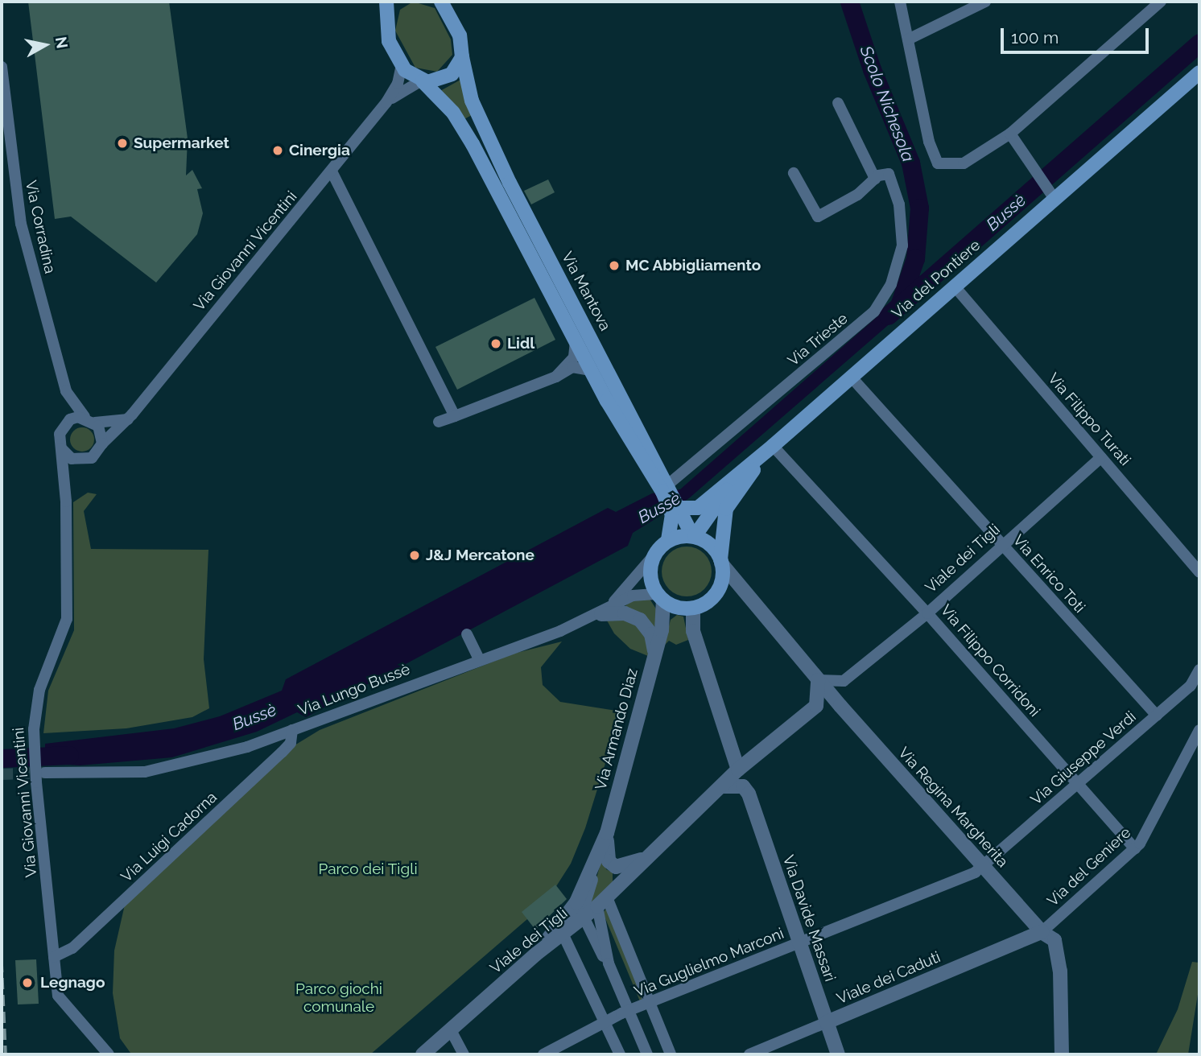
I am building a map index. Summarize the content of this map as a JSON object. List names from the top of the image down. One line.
{"streets":{"main road":["Via del Pontiere","Via Mantova"],"street":["Via Corradina","Via Giovanni Vicentini","Via Trieste","Via Filippo Turati","Viale dei Tigli","Via Enrico Toti","Via Filippo Corridoni","Via Lungo Bussè","Via Armando Diaz","Via Giuseppe Verdi","Via Regina Margherita","Via Luigi Cadorna","Via del Geniere","Via Davide Massari","Via Guglielmo Marconi","Viale dei Caduti"]},"crossings":[["Via Corradina","Via Giovanni Vicentini"],["Via Giovanni Vicentini","Via Mantova"],["Via Giovanni Vicentini","Via Luigi Cadorna"],["Via del Pontiere","Via Mantova"],["Via del Pontiere","Via Filippo Turati"],["Via del Pontiere","Via Enrico Toti"],["Via del Pontiere","Via Filippo Corridoni"],["Via del Pontiere","Via Lungo Bussè"],["Via del Pontiere","Via Armando Diaz"],["Via del Pontiere","Via Regina Margherita"],["Via Mantova","Via Trieste"],["Via Mantova","Via Lungo Bussè"],["Via Mantova","Via Armando Diaz"],["Via Mantova","Via Regina Margherita"],["Via Filippo Turati","Viale dei Tigli"],["Viale dei Tigli","Via Enrico Toti"],["Viale dei Tigli","Via Filippo Corridoni"],["Viale dei Tigli","Via Armando Diaz"],["Via Enrico Toti","Via Giuseppe Verdi"],["Via Filippo Corridoni","Via Giuseppe Verdi"],["Via Filippo Corridoni","Via del Geniere"],["Via Lungo Bussè","Via Armando Diaz"],["Via Lungo Bussè","Via Regina Margherita"],["Via Lungo Bussè","Via Luigi Cadorna"],["Via Armando Diaz","Via Regina Margherita"],["Via Giuseppe Verdi","Via Regina Margherita"],["Via Giuseppe Verdi","Via Guglielmo Marconi"],["Via Regina Margherita","Via del Geniere"],["Via Regina Margherita","Via Guglielmo Marconi"],["Via Regina Margherita","Viale dei Caduti"],["Via del Geniere","Viale dei Caduti"],["Via Davide Massari","Via Guglielmo Marconi"],["Via Davide Massari","Viale dei Caduti"]],"water":["Scolo Nichesola","Bussè"],"parks":["Parco dei Tigli","Parco giochi comunale"],"places":["Supermarket","Cinergia","MC Abbigliamento","Lidl","J&J Mercatone","Legnago"],"scale_bar":"100 m","north":"right"}
